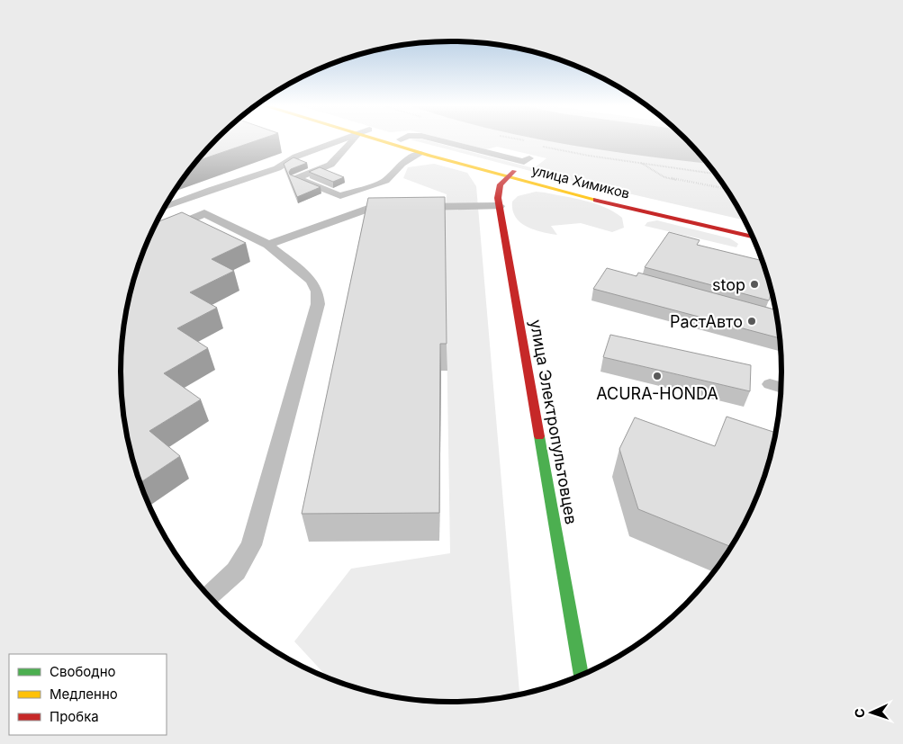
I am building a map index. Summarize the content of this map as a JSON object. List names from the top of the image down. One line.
{"streets":{"street":["улица Химиков","улица Электропультовцев"]},"crossings":[["улица Химиков","улица Электропультовцев"]],"places":["stop","РастАвто","ACURA-HONDA"],"legend":["Свободно","Медленно","Пробка"],"north":"left"}
